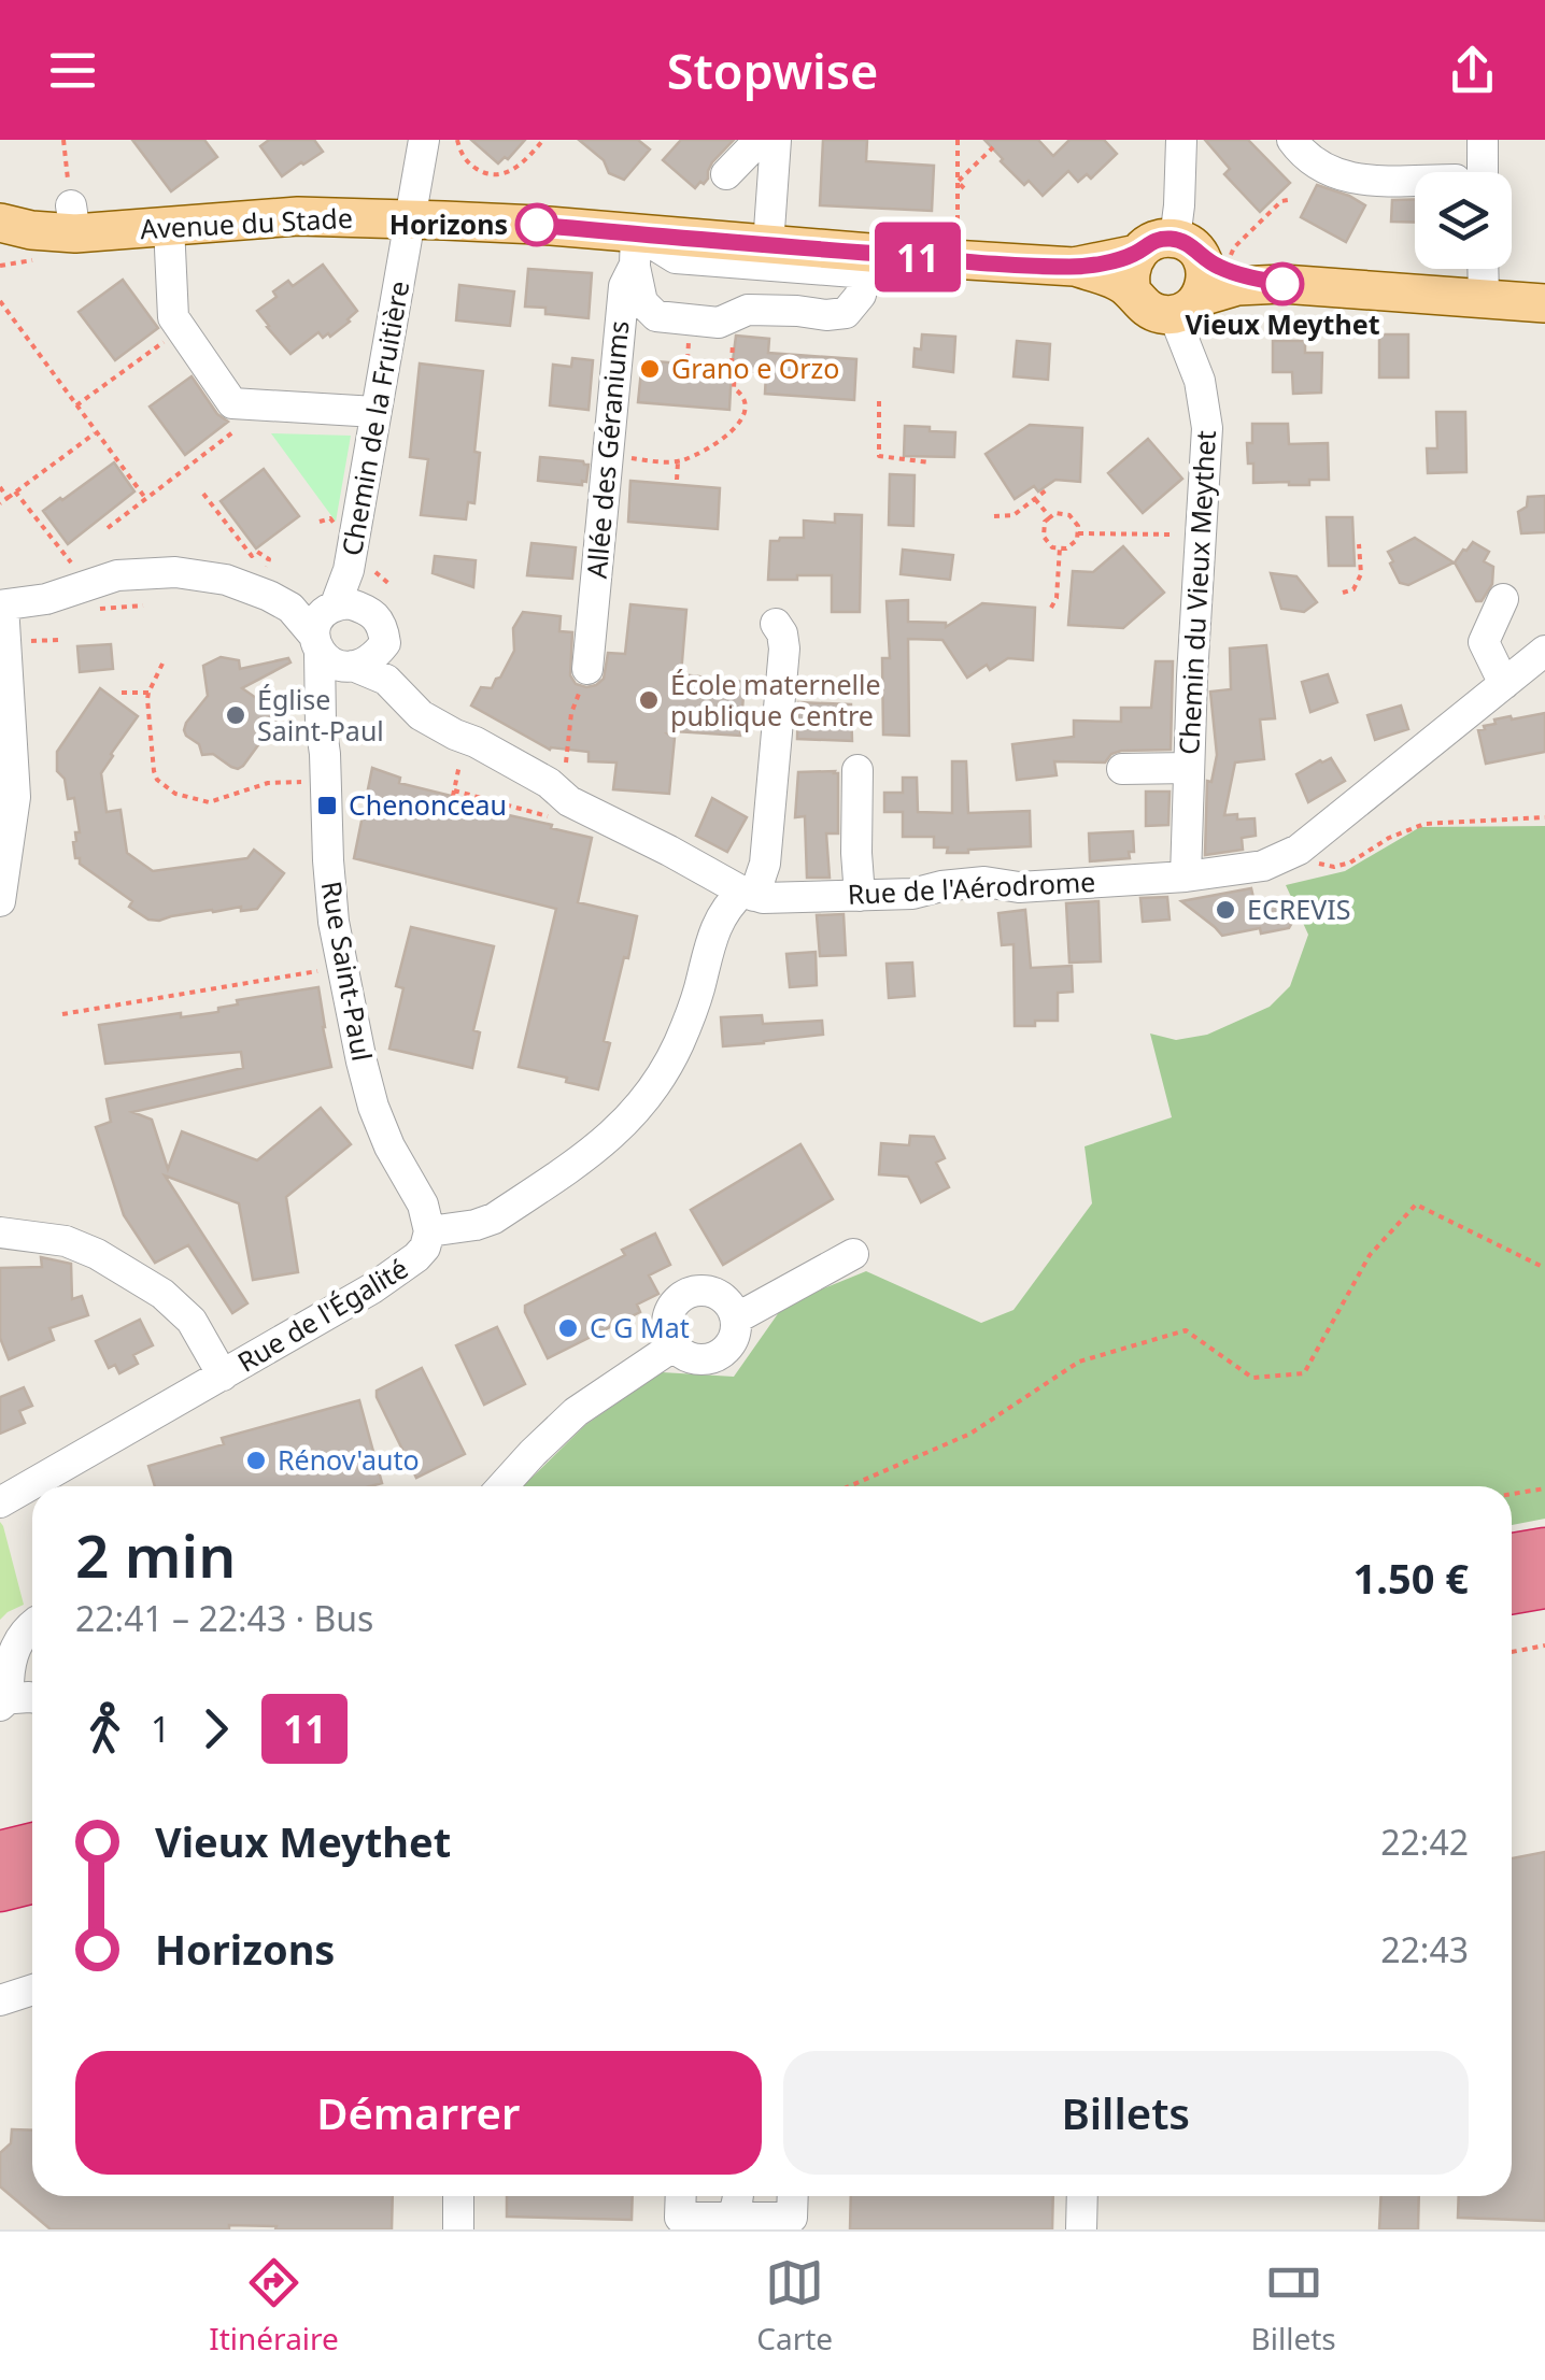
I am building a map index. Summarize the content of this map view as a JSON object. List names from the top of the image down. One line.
{"streets":{"main road":["Avenue du Stade"],"street":["Chemin de la Fruitière","Allée des Géraniums","Chemin du Vieux Meythet","Rue de l'Aérodrome","Rue Saint-Paul","Rue de l'Égalité"]},"crossings":[["Avenue du Stade","Chemin de la Fruitière"],["Avenue du Stade","Allée des Géraniums"],["Avenue du Stade","Chemin du Vieux Meythet"],["Chemin de la Fruitière","Rue de l'Aérodrome"],["Chemin de la Fruitière","Rue Saint-Paul"],["Chemin du Vieux Meythet","Rue de l'Aérodrome"],["Rue de l'Aérodrome","Rue Saint-Paul"],["Rue de l'Aérodrome","Rue de l'Égalité"],["Rue Saint-Paul","Rue de l'Égalité"]],"places":{"other":["Horizons","Vieux Meythet","Grano e Orzo","École maternelle publique Centre","Église Saint-Paul","ECREVIS","C G Mat","Rénov'auto"],"transit":["Chenonceau"]},"lines":["bus line 11"],"page":{"header":"Stopwise","on_map":"11","heading":["2 min","22:41 – 22:43 · Bus","1.50 €"],"legs":["1","11"],"list":[{"name":"Vieux Meythet","value":"22:42"},{"name":"Horizons","value":"22:43"}],"buttons":["Démarrer","Billets"],"tabs":["Itinéraire","Carte","Billets"]}}
